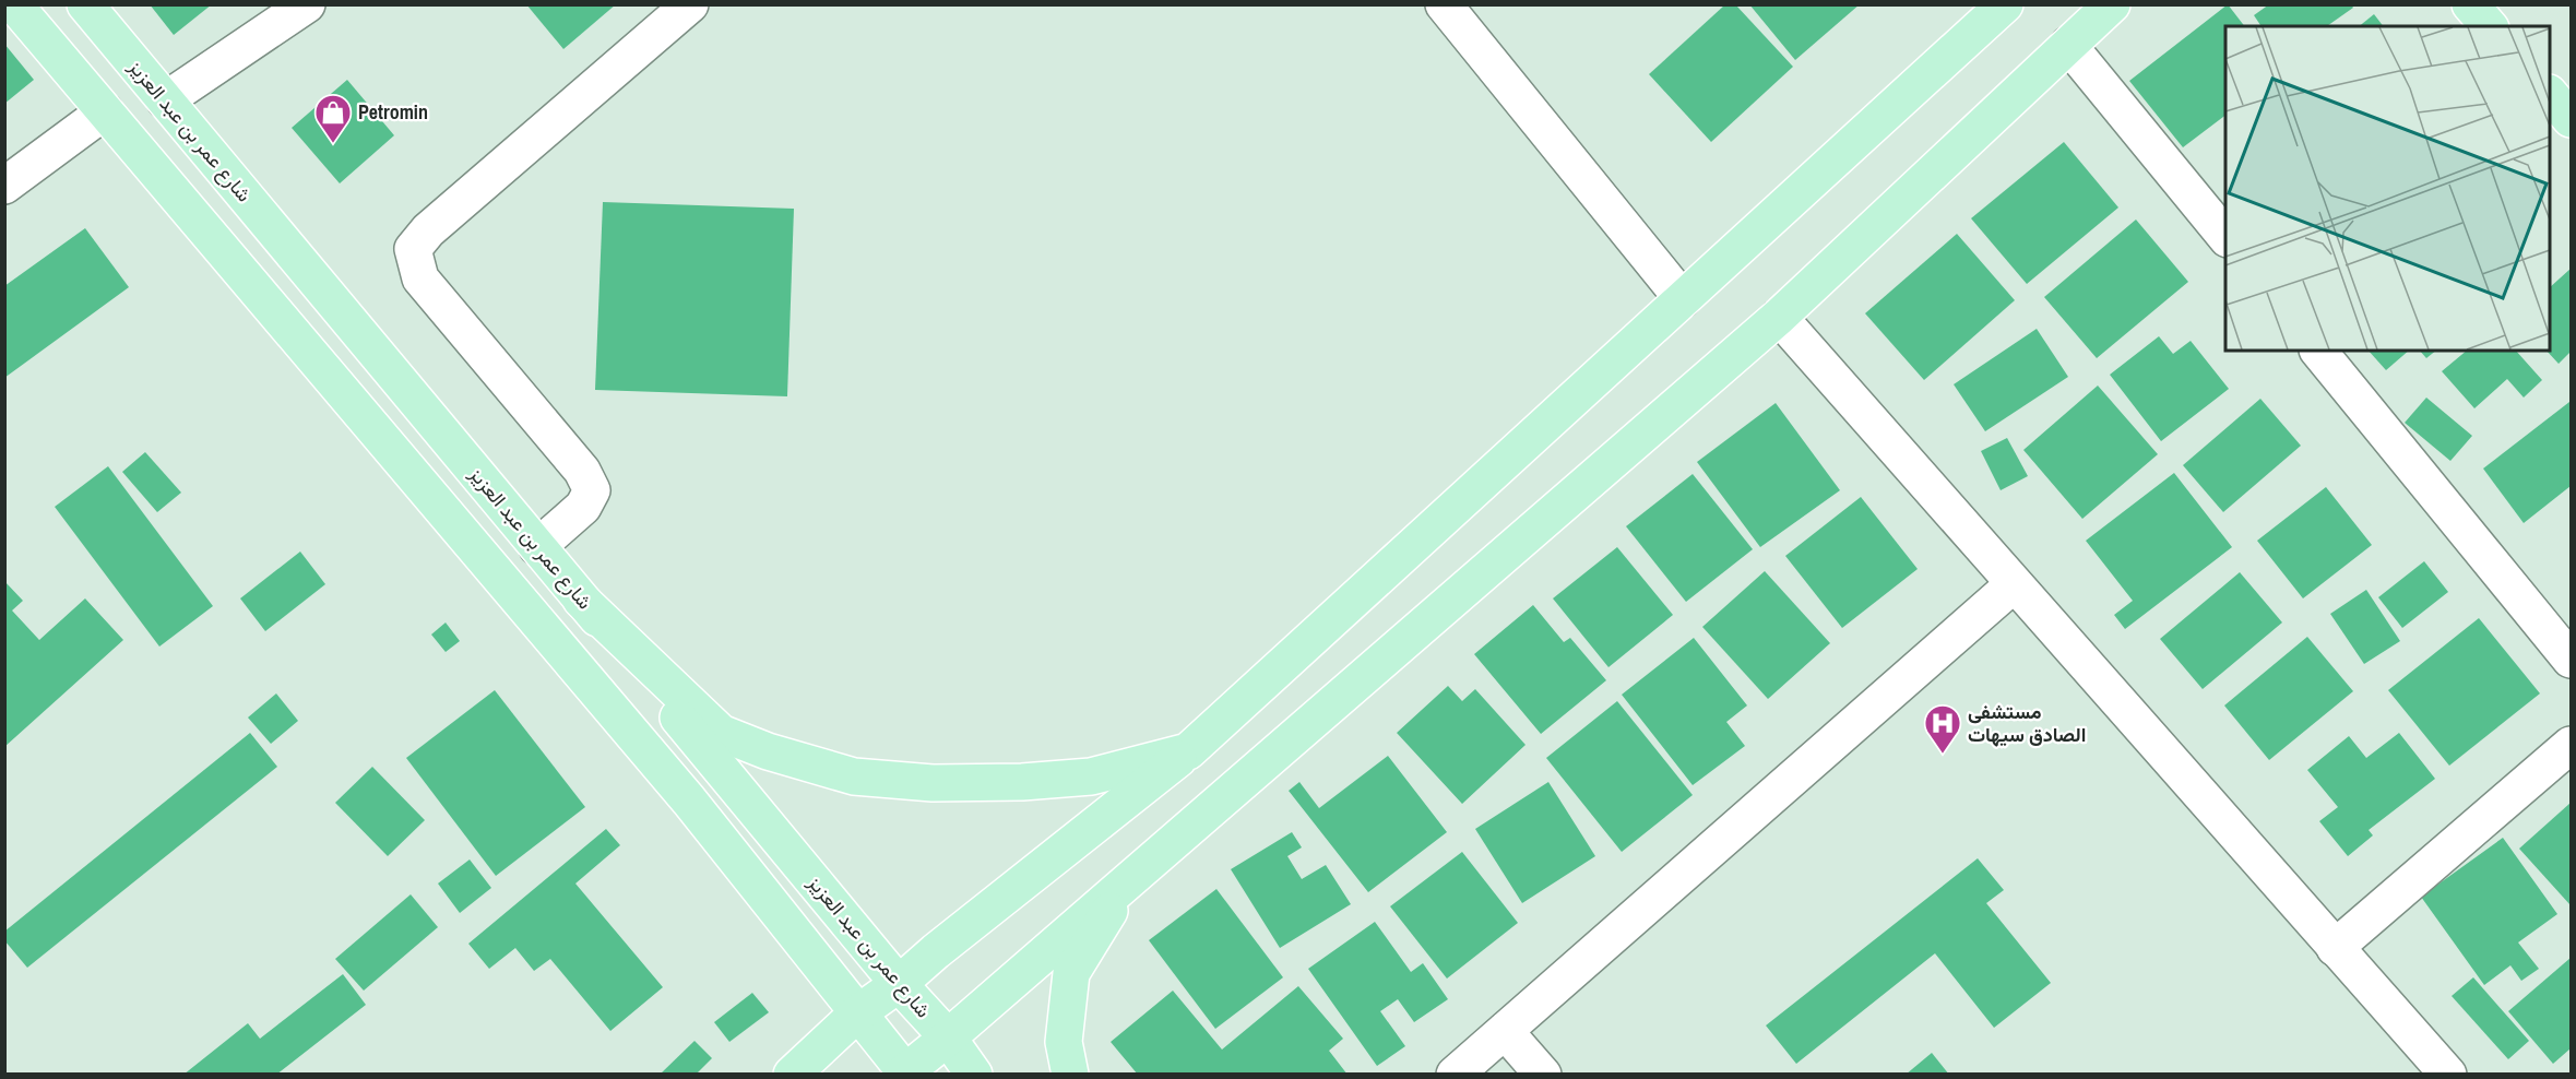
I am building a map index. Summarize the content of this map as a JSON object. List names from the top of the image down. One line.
{"streets":{"main road":["شارع عمر بن عبد العزيز"]},"places":{"shop":["Petromin"],"hospital":["مستشفى الصادق سيهات"]}}
